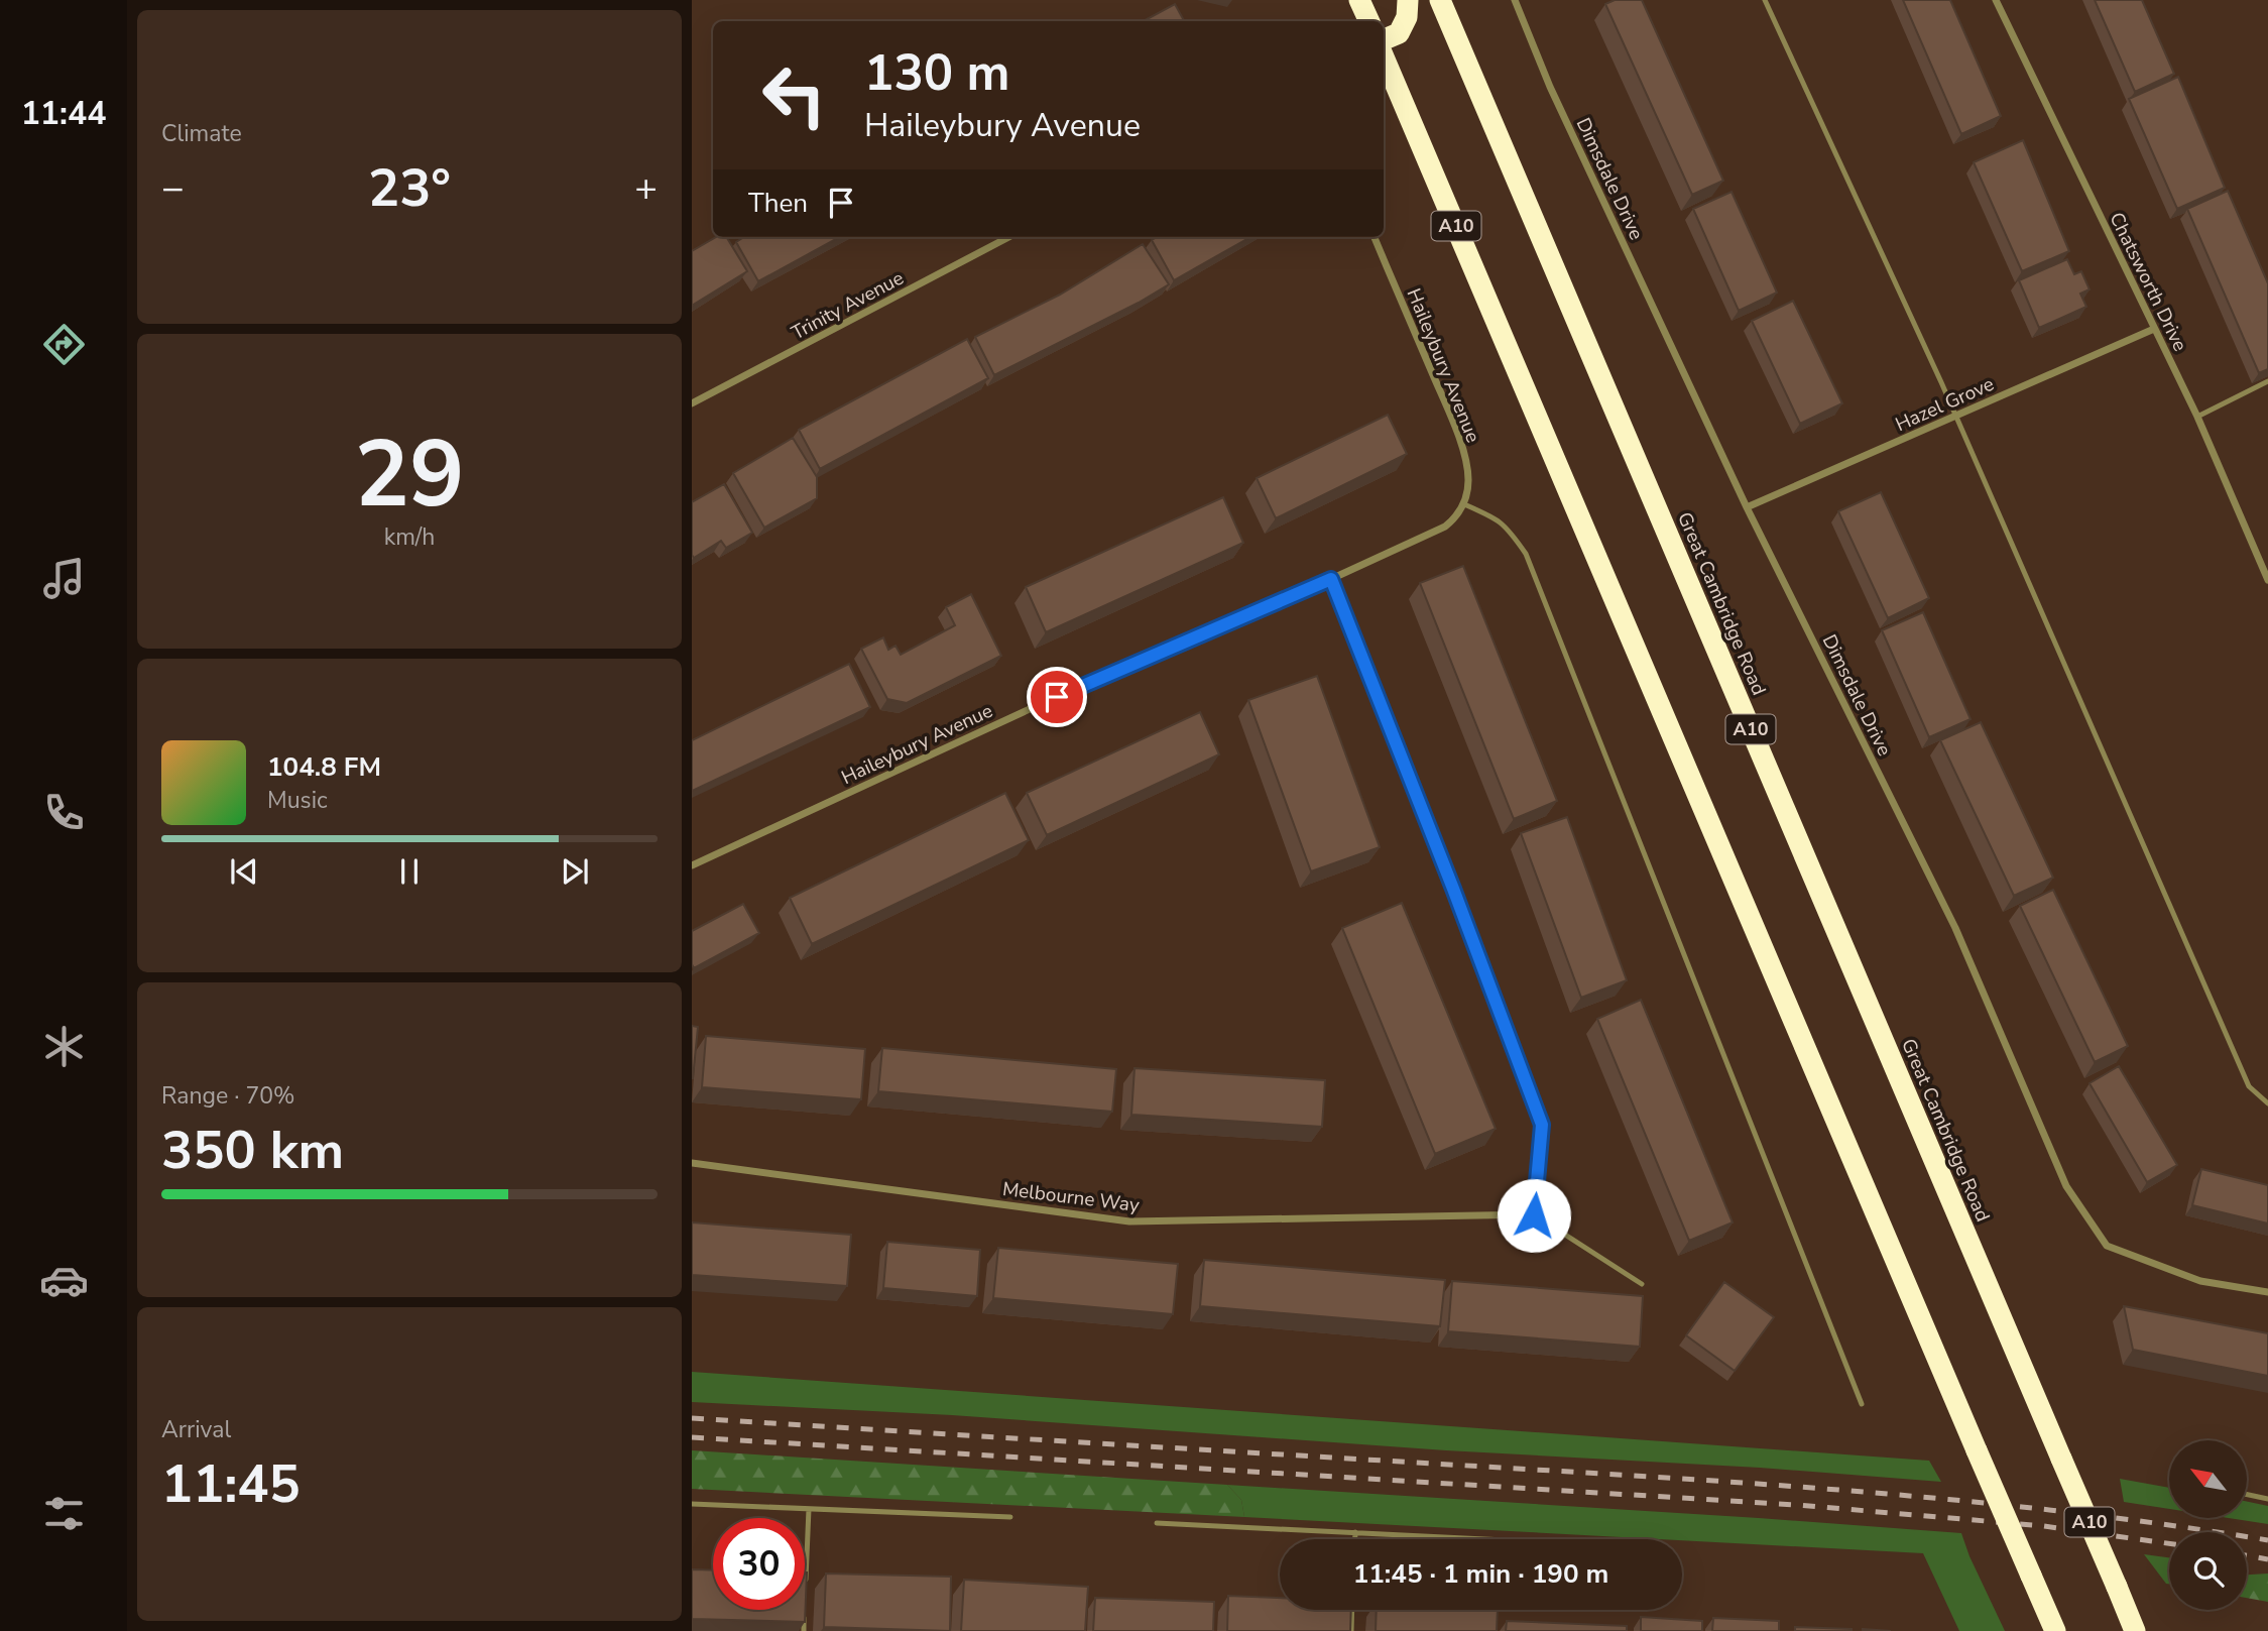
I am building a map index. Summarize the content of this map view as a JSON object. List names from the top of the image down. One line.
{"streets":{"highway":["A10","Great Cambridge Road"],"street":["Dimsdale Drive","Chatsworth Drive","Trinity Avenue","Haileybury Avenue","Hazel Grove","Melbourne Way"]},"crossings":[["Dimsdale Drive","Hazel Grove"],["Chatsworth Drive","Hazel Grove"]],"north":"top left","page":{"tabs":"11:44","tile":["Climate",["29","km/h"],["Range · 70%","350 km"],["Arrival","11:45"]],"turn":["130 m","Haileybury Avenue"],"heat":["−","23°","+"],"then":"Then","song":["104.8 FM","Music"],"limit":"30","trip":"11:45 · 1 min · 190 m"}}
